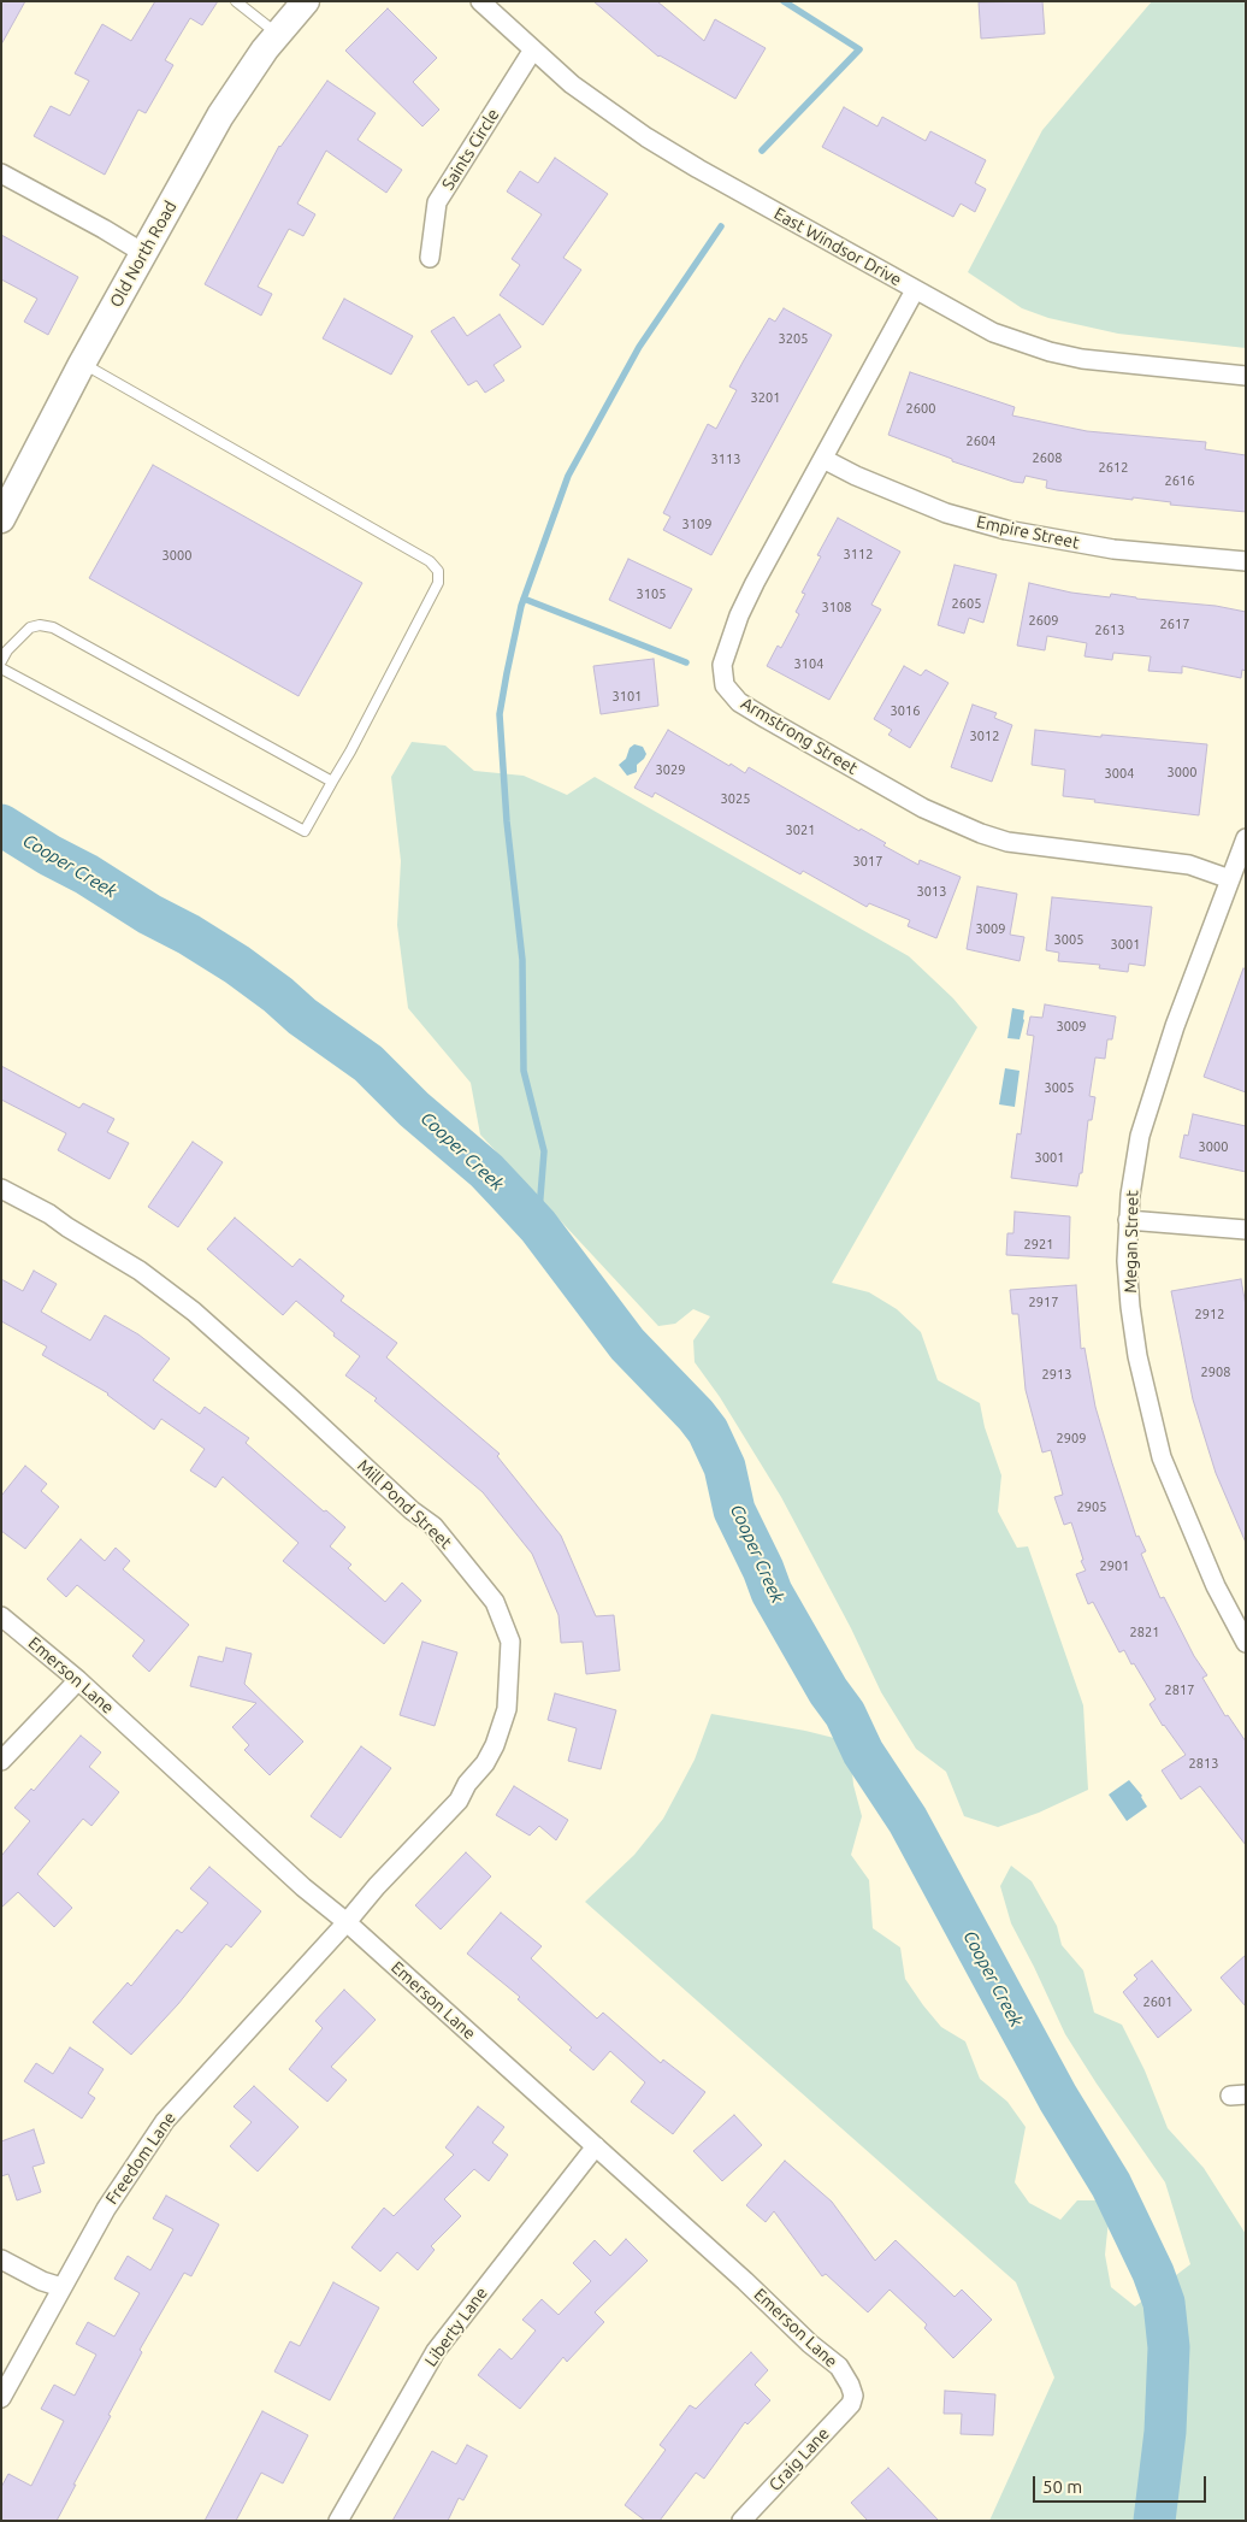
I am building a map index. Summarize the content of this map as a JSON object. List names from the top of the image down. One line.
{"streets":{"street":["Saints Circle","East Windsor Drive","Old North Road","Empire Street","Armstrong Street","Megan Street","Mill Pond Street","Emerson Lane","Freedom Lane","Liberty Lane","Craig Lane"]},"crossings":[["Saints Circle","East Windsor Drive"],["East Windsor Drive","Armstrong Street"],["Empire Street","Armstrong Street"],["Armstrong Street","Megan Street"],["Mill Pond Street","Emerson Lane"],["Mill Pond Street","Freedom Lane"],["Emerson Lane","Freedom Lane"],["Emerson Lane","Liberty Lane"],["Emerson Lane","Craig Lane"]],"water":["Cooper Creek"],"house_numbers":["3205","3201","2600","2604","2608","3113","2612","2616","3109","3112","3000","3105","2605","3108","2609","2617","2613","3104","3101","3016","3012","3029","3000","3004","3025","3021","3017","3013","3009","3005","3001","3009","3005","3000","3001","2921","2917","2912","2908","2913","2909","2905","2901","2821","2817","2813","2601"],"scale_bar":"50 m"}
